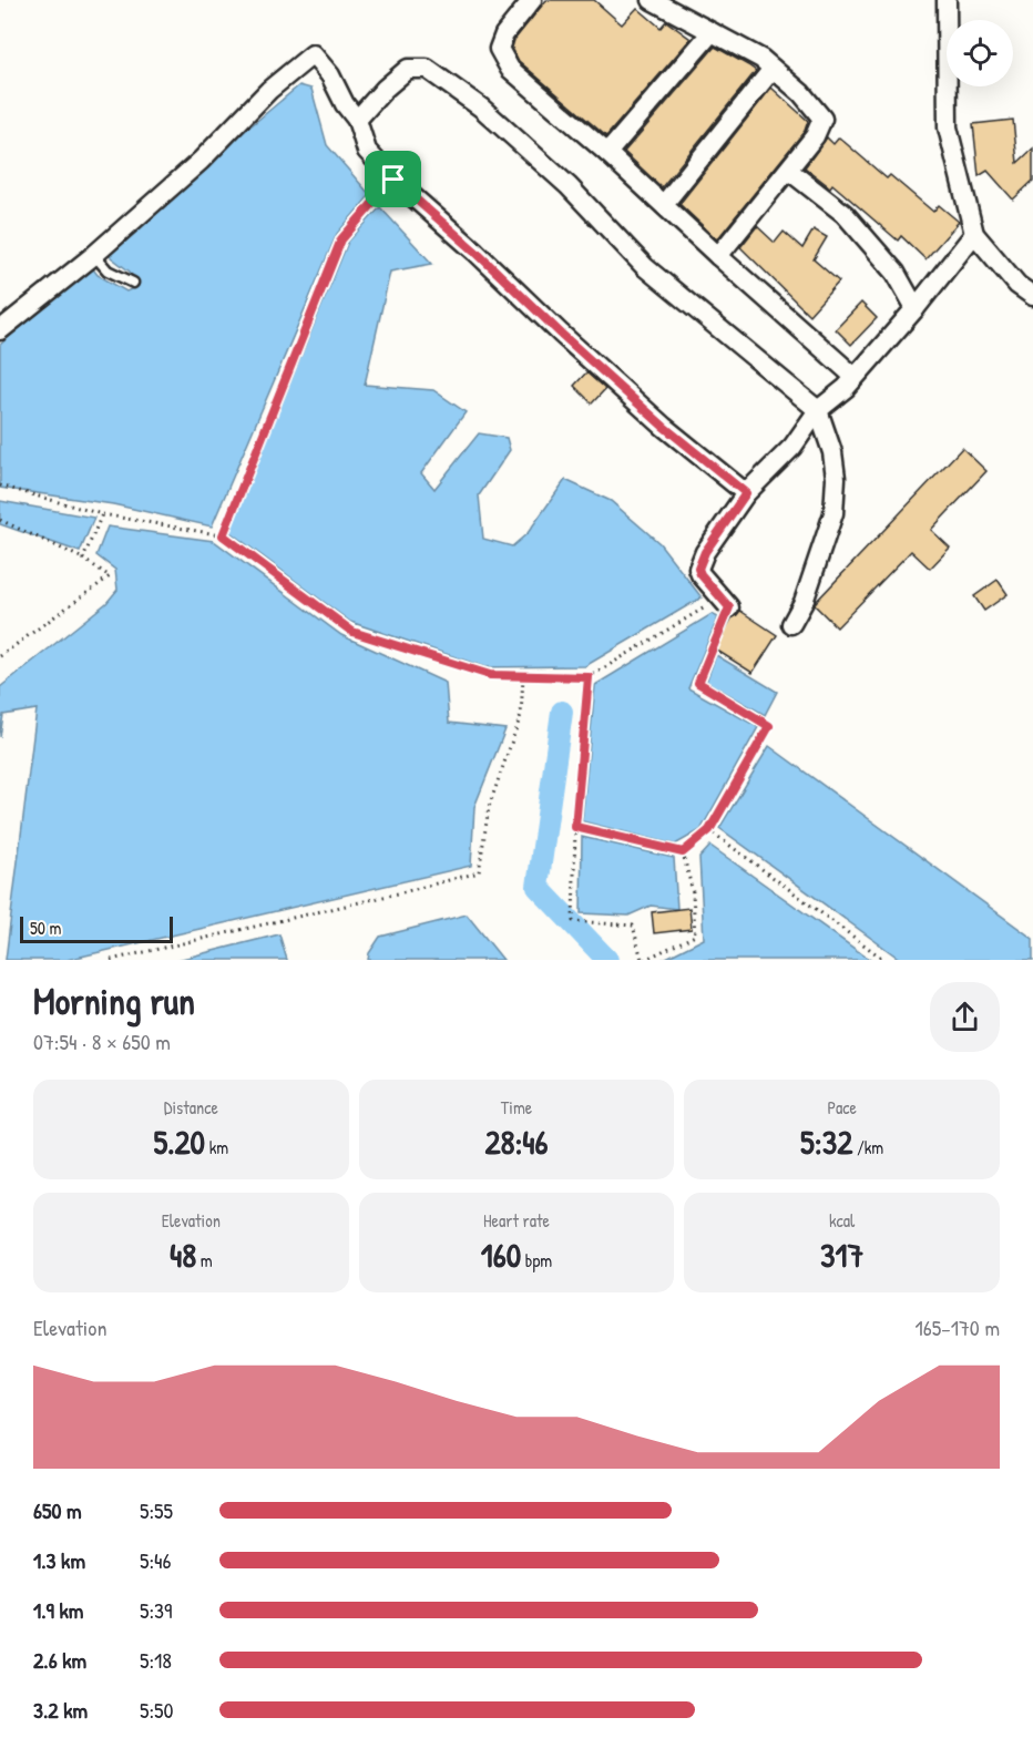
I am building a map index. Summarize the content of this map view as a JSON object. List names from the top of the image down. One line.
{"scale_bar":"50 m","page":{"scale":"50 m","heading":["Morning run","07:54 · 8 × 650 m"],"stats":[["Distance","5.20 km"],["Time","28:46"],["Pace","5:32 /km"],["Elevation","48 m"],["Heart rate","160 bpm"],["kcal","317"]],"chart":["Elevation","165–170 m"],"list":[{"name":"650 m","note":"5:55"},{"name":"1.3 km","note":"5:46"},{"name":"1.9 km","note":"5:39"},{"name":"2.6 km","note":"5:18"},{"name":"3.2 km","note":"5:50"}]}}
